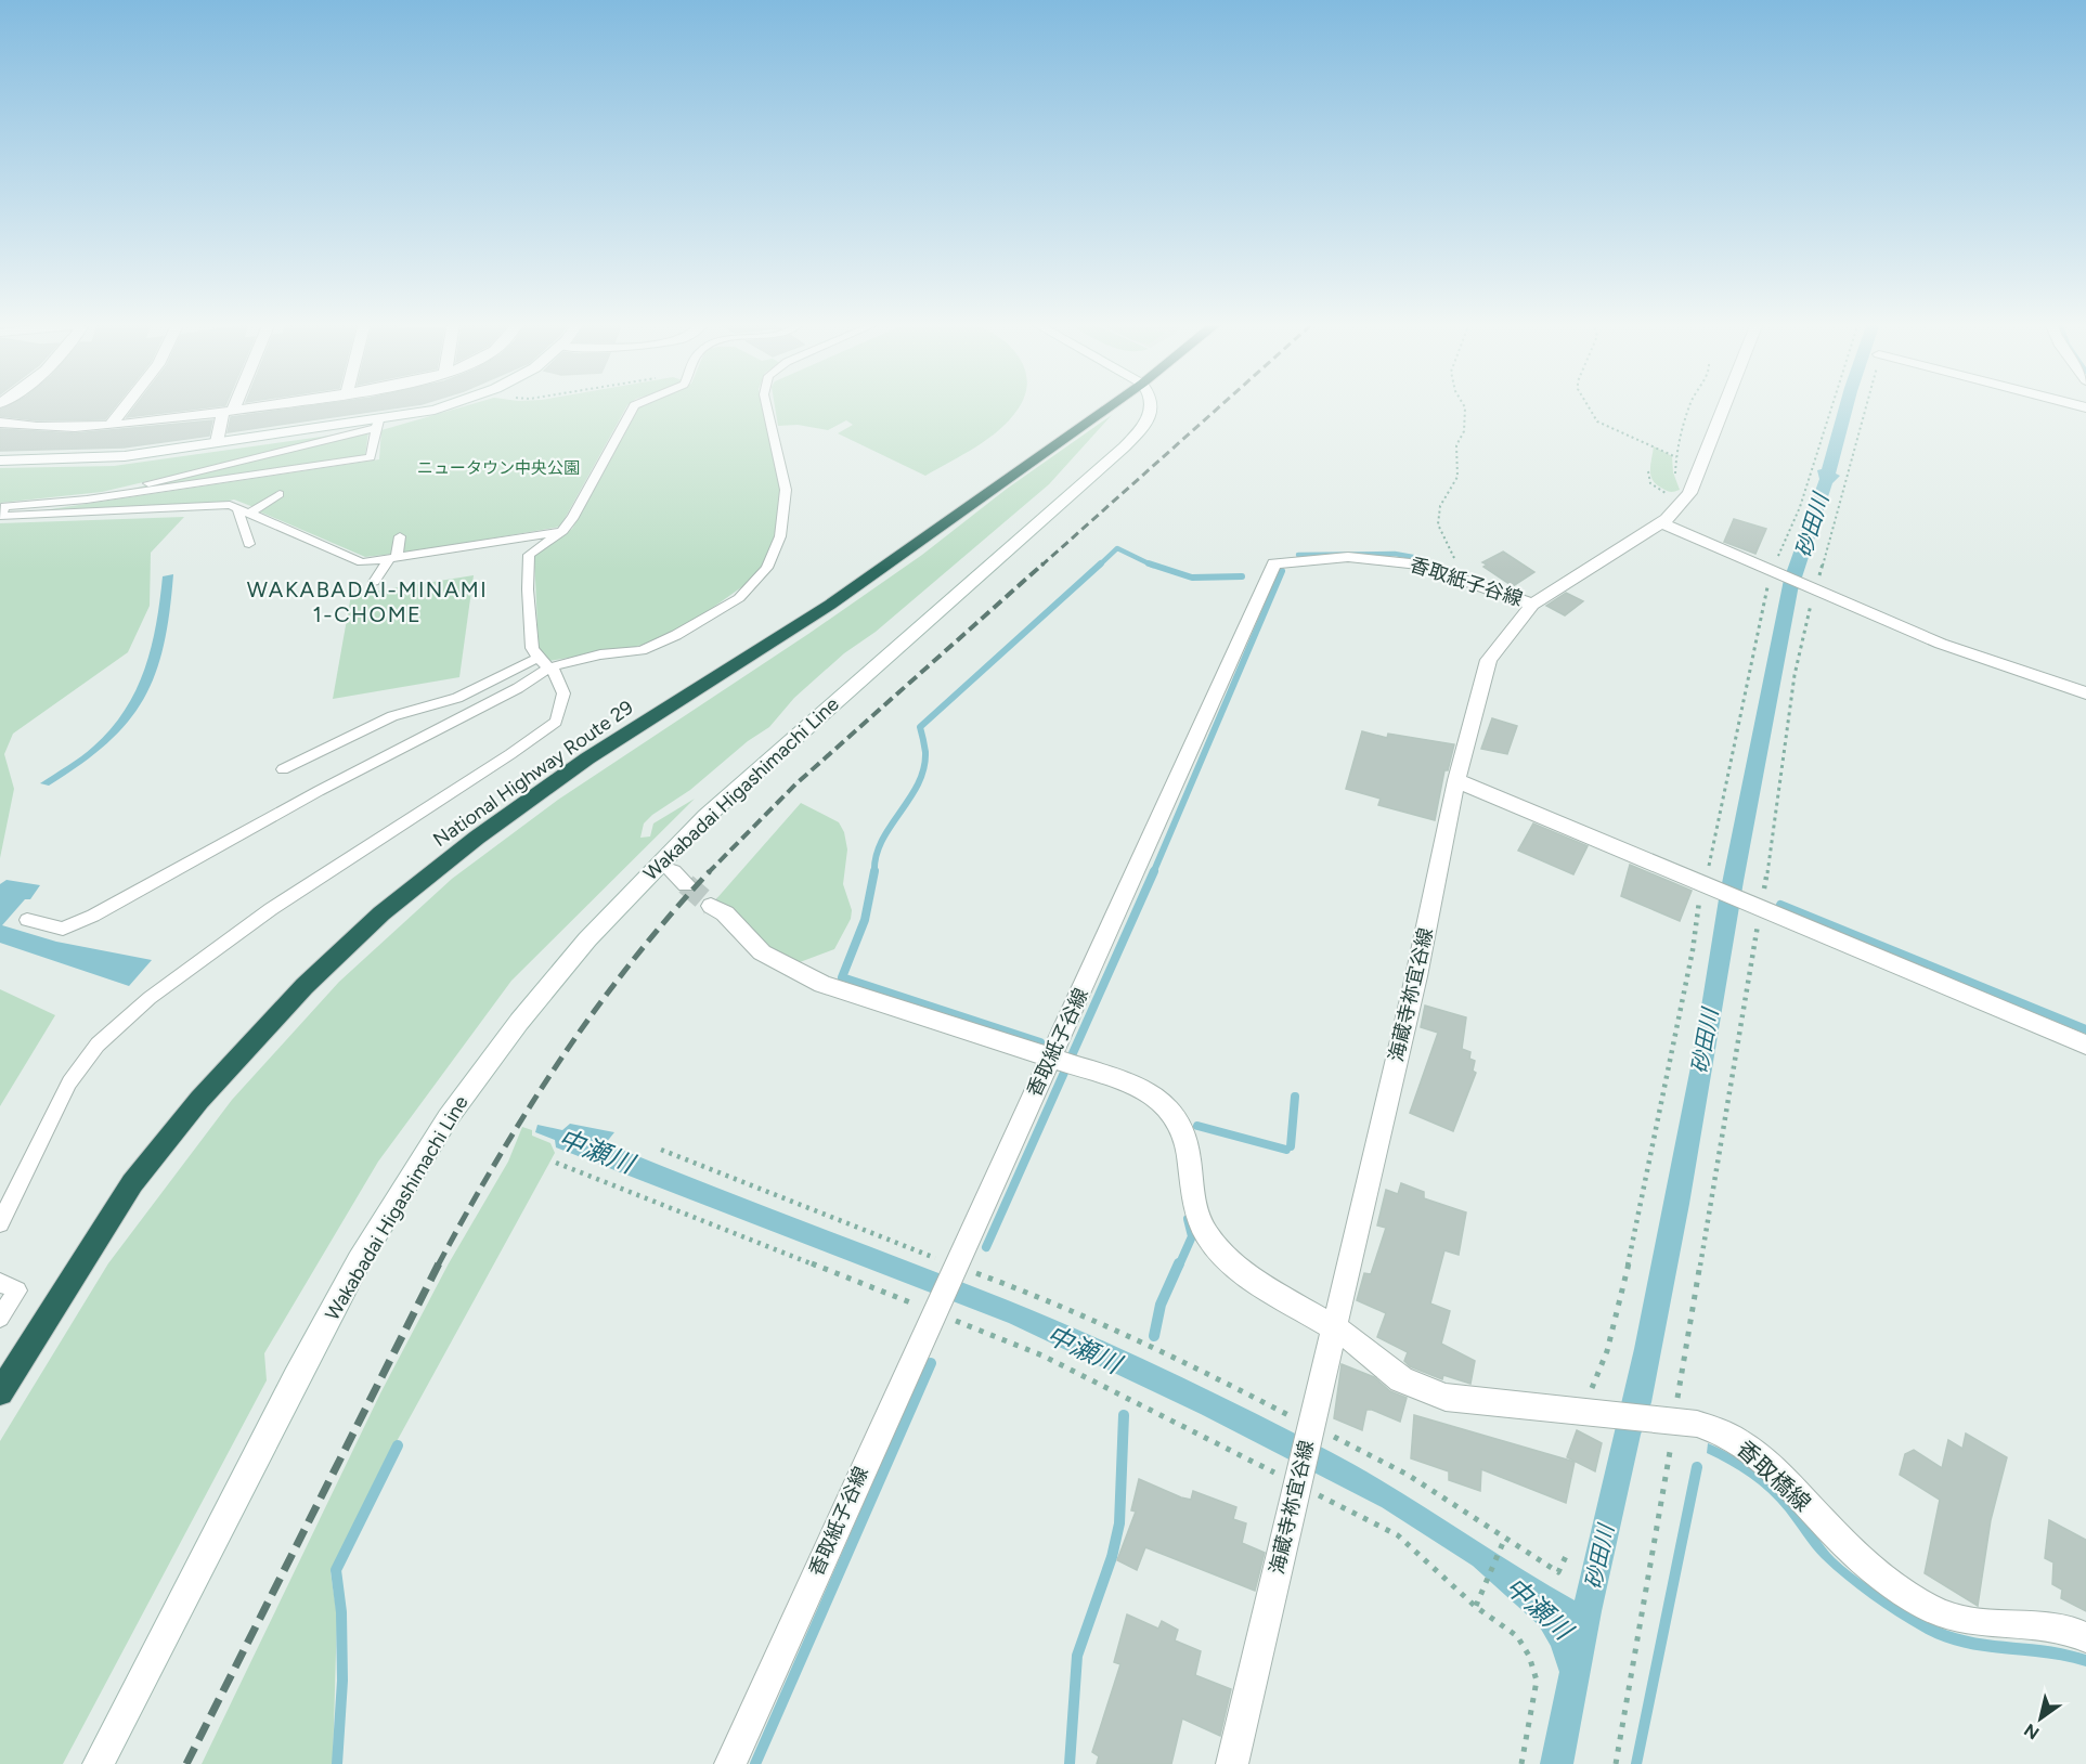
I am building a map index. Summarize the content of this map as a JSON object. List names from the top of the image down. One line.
{"streets":{"highway":["National Highway Route 29"],"street":["香取紙子谷線","Wakabadai Higashimachi Line","海蔵寺祢宜谷線","香取橋線"]},"crossings":[["香取紙子谷線","海蔵寺祢宜谷線"],["香取紙子谷線","香取橋線"],["海蔵寺祢宜谷線","香取橋線"]],"districts":["WAKABADAI-MINAMI 1-CHOME"],"water":["砂田川","中瀬川"],"parks":["ニュータウン中央公園"],"north":"bottom left"}
